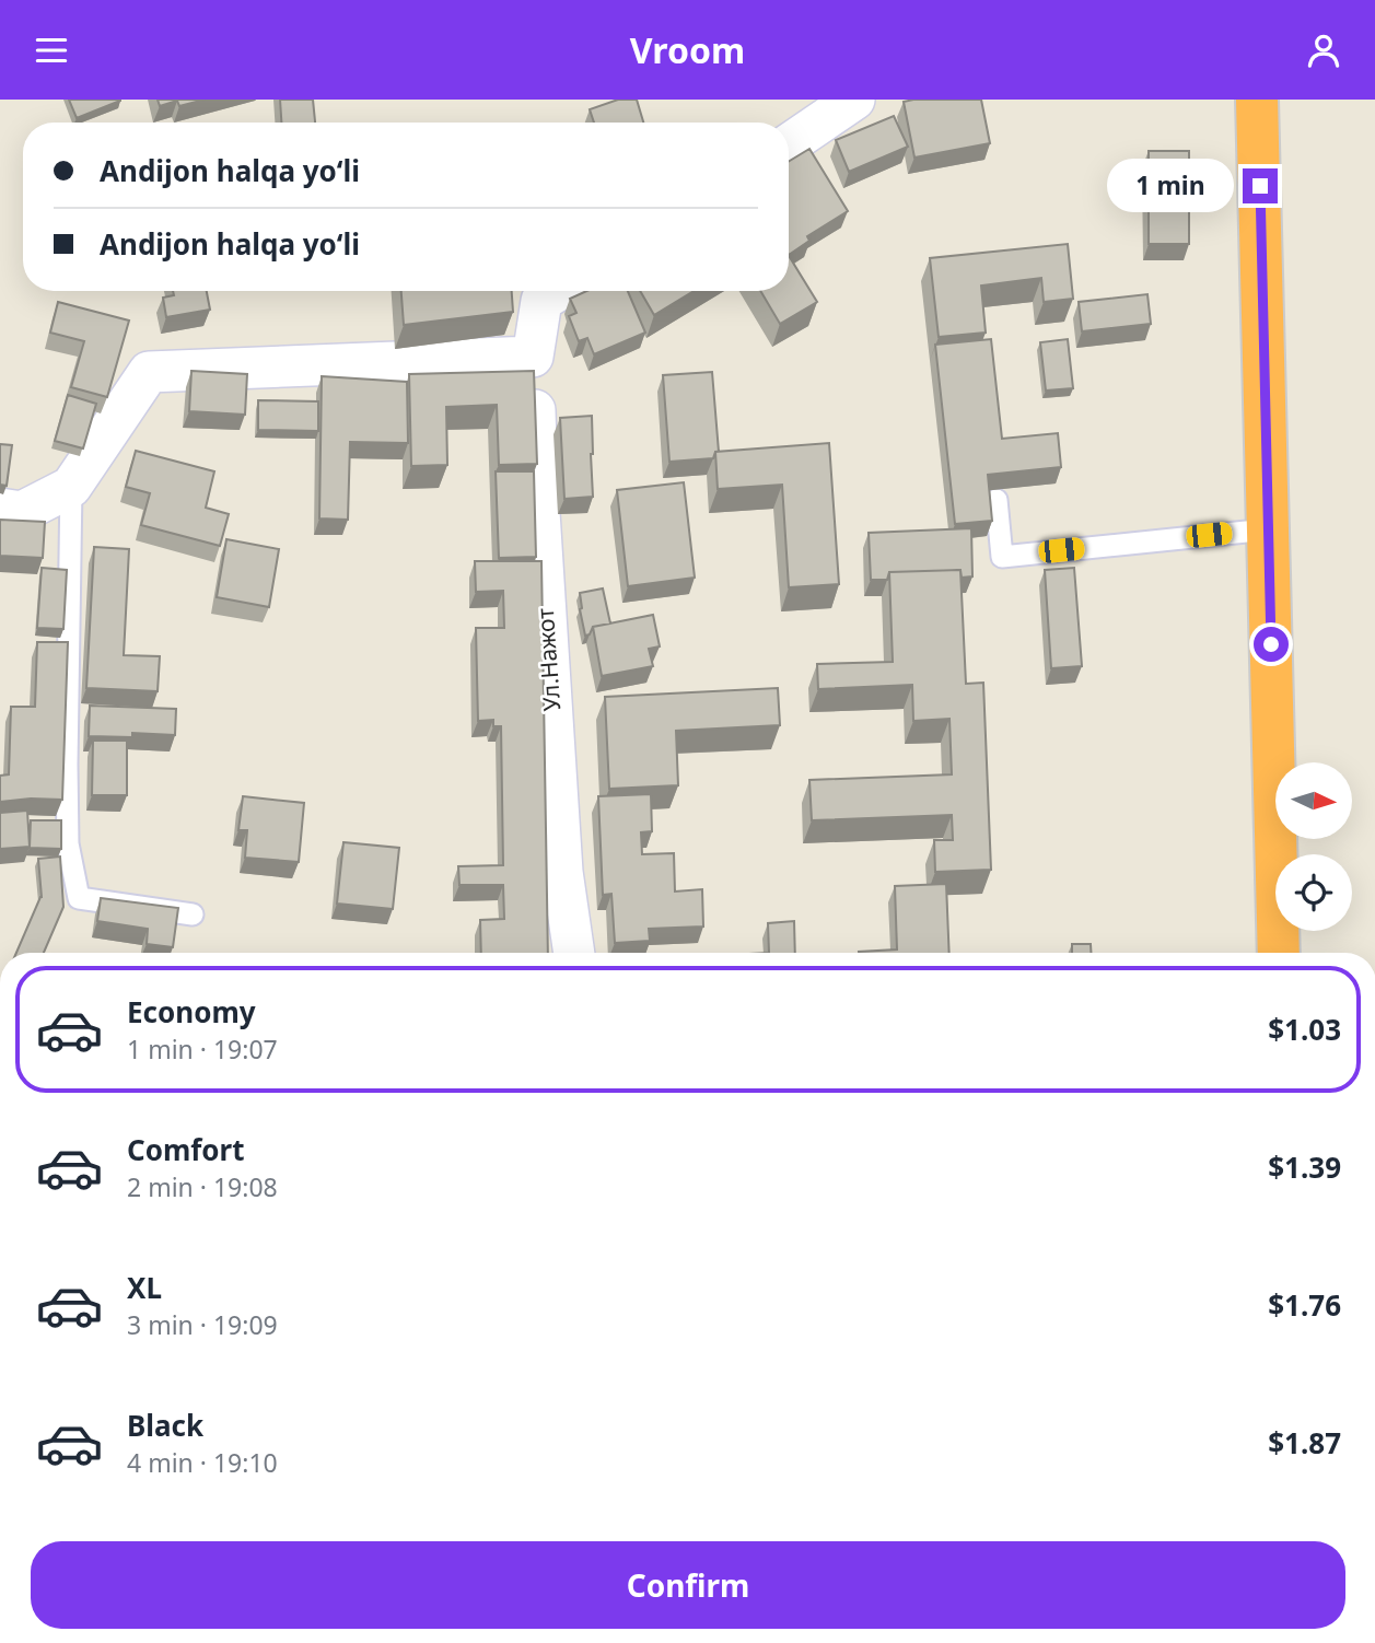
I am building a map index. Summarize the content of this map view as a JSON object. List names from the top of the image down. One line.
{"streets":{"street":["Ул.Нажот"]},"north":"right","page":{"header":"Vroom","banner":["Andijon halqa yo‘li","Andijon halqa yo‘li"],"bubble":"1 min","list":[{"name":"Economy","note":"1 min · 19:07","value":"$1.03"},{"name":"Comfort","note":"2 min · 19:08","value":"$1.39"},{"name":"XL","note":"3 min · 19:09","value":"$1.76"},{"name":"Black","note":"4 min · 19:10","value":"$1.87"}],"buttons":"Confirm"}}
